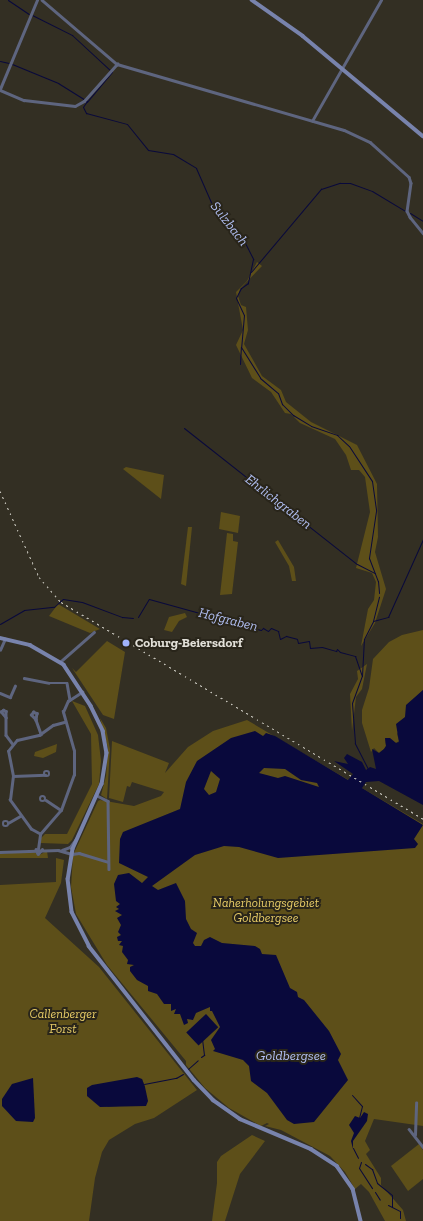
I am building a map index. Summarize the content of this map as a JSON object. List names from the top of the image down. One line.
{"water":["Sulzbach","Ehrlichgraben","Hofgraben","Goldbergsee"],"parks":["Naherholungsgebiet Goldbergsee","Callenberger Forst"],"places":["Coburg-Beiersdorf"]}
